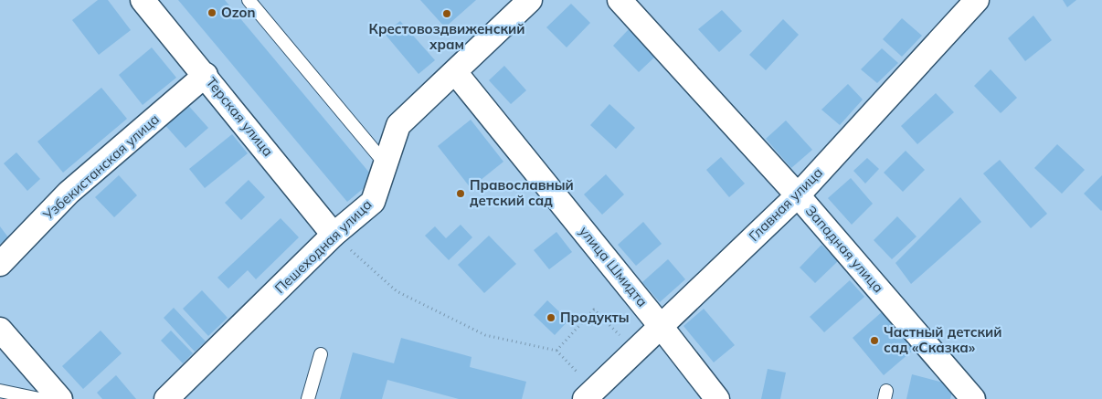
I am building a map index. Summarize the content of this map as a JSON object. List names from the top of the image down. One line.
{"streets":{"street":["Терская улица","Узбекистанская улица","Главная улица","Пешеходная улица","Западная улица","улица Шмидта"]},"crossings":[["Терская улица","Узбекистанская улица"],["Терская улица","Пешеходная улица"],["Главная улица","Западная улица"],["Главная улица","улица Шмидта"],["Пешеходная улица","улица Шмидта"]],"places":["Ozon","Крестовоздвиженский храм","Православный детский сад","Продукты","Частный детский сад «Сказка»"]}
